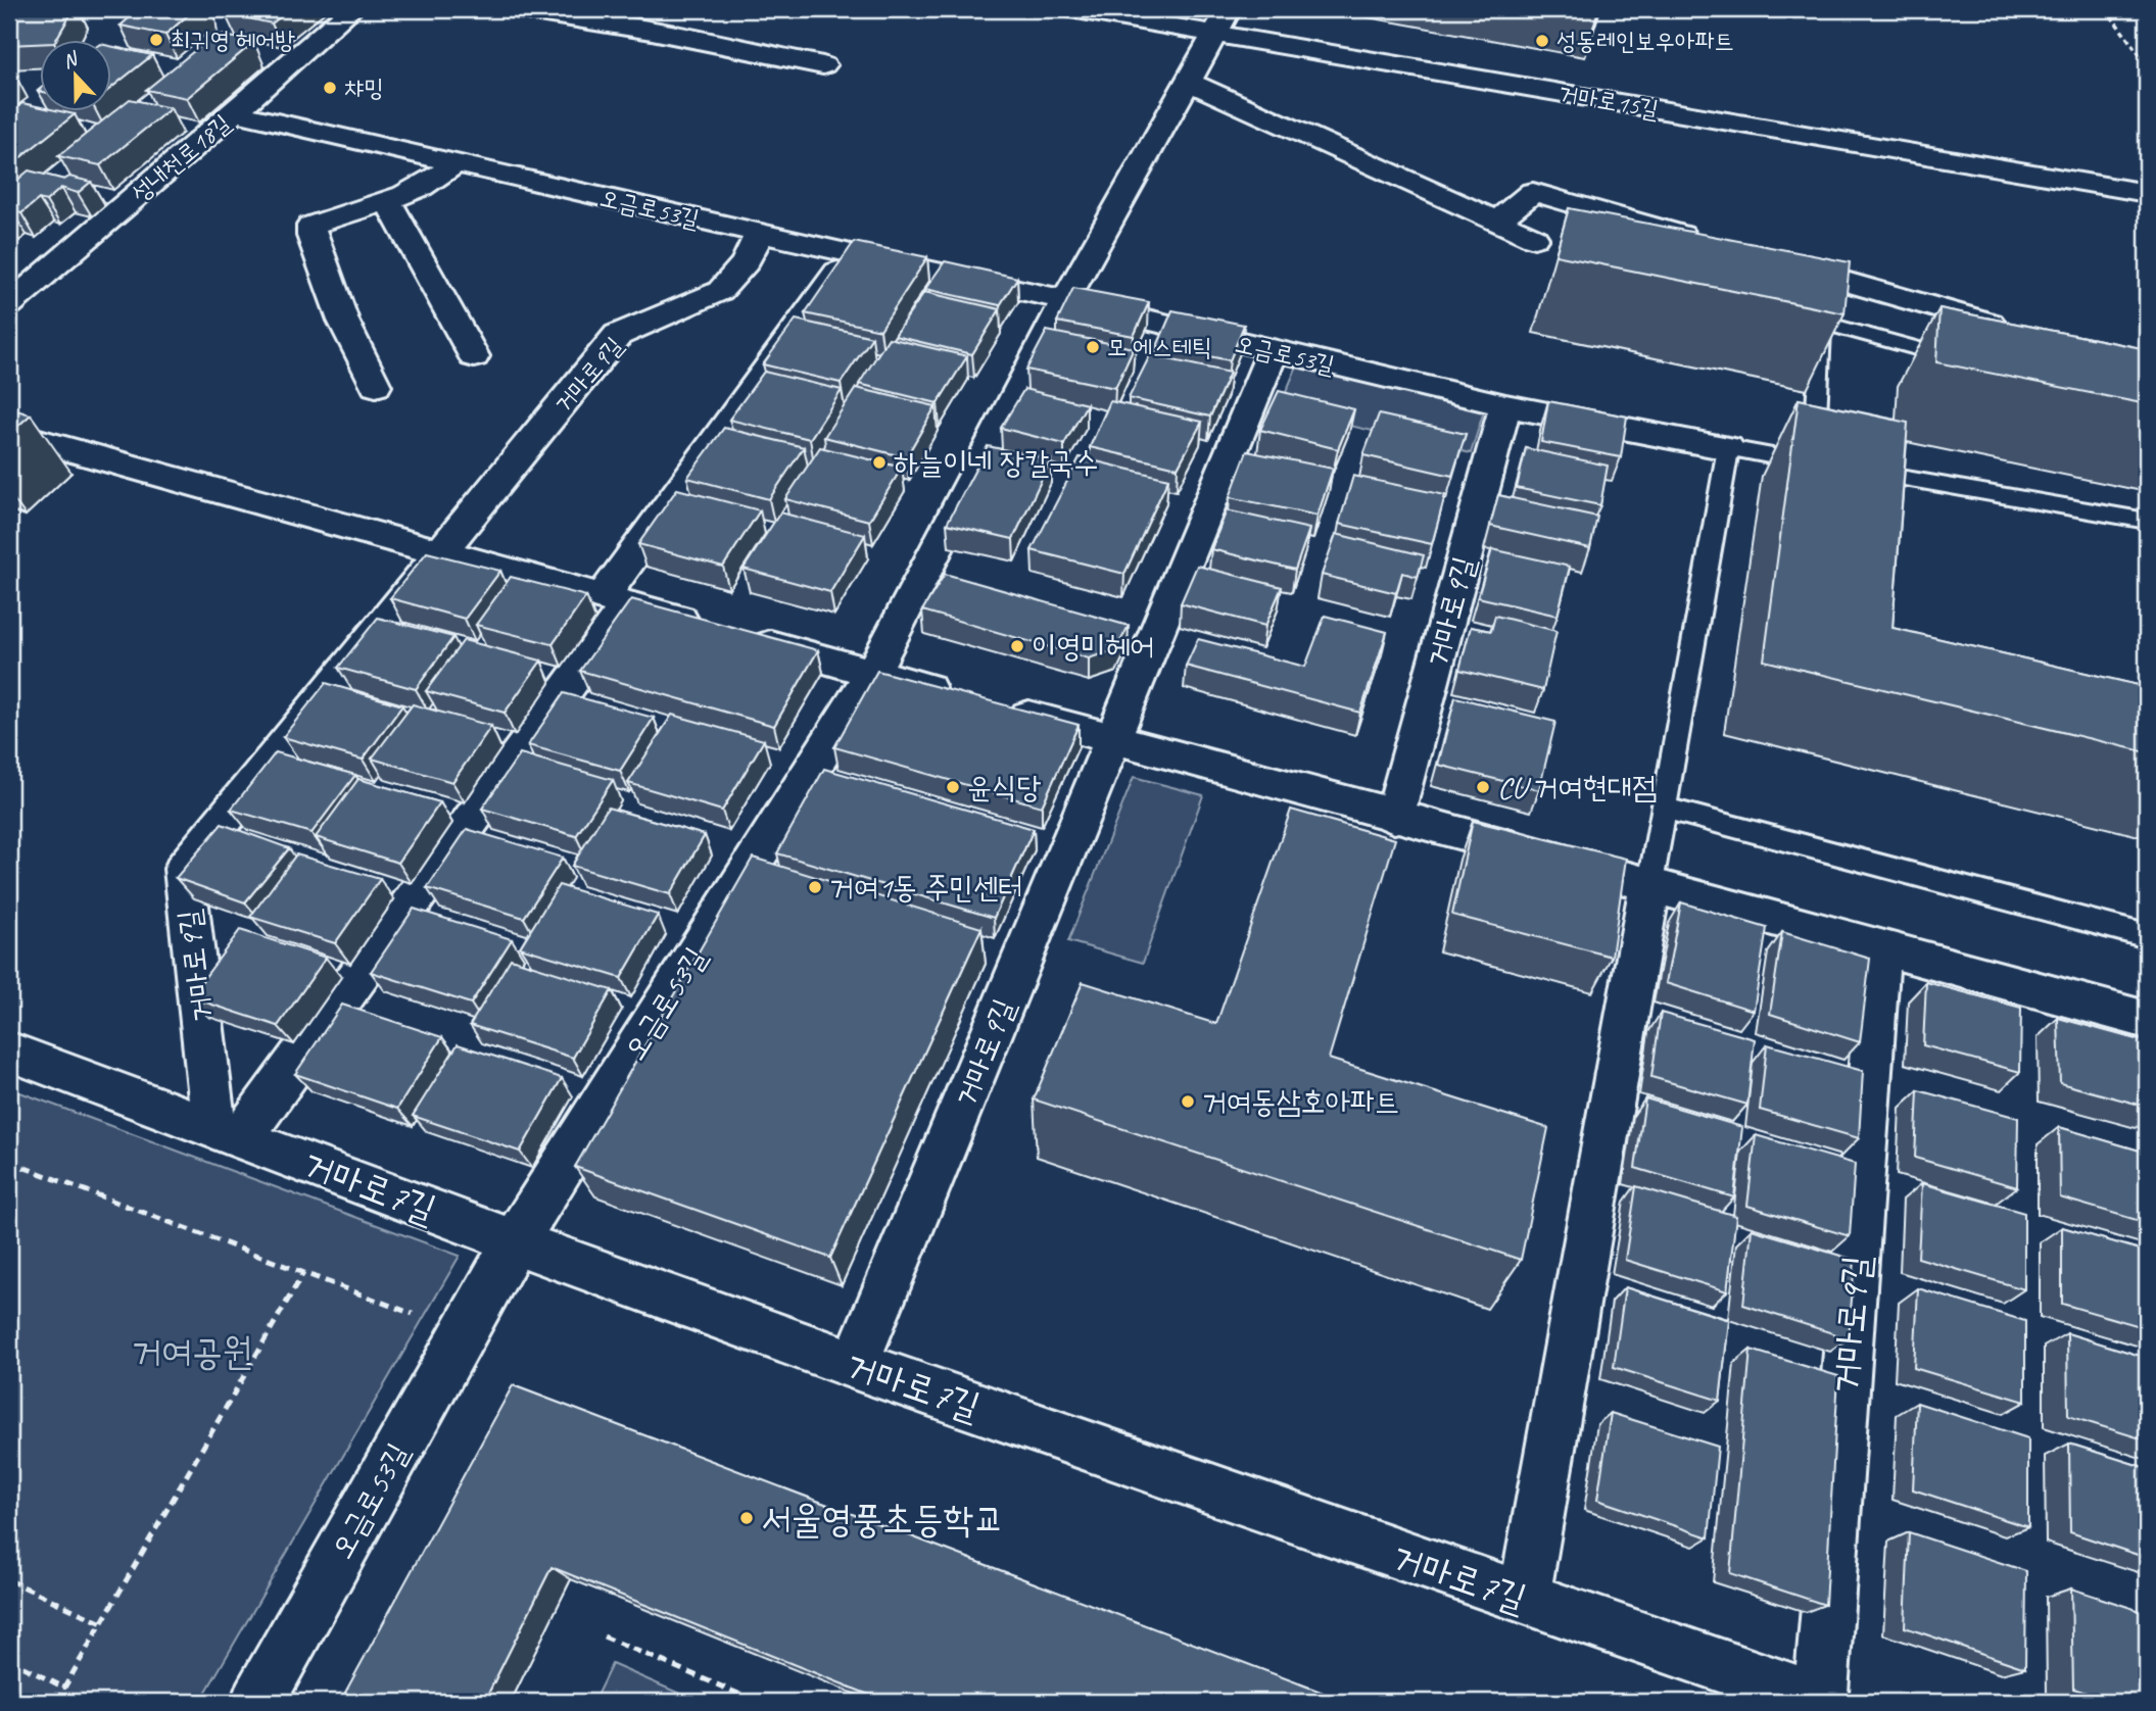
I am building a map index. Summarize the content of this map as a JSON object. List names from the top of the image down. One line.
{"streets":{"street":["거마로15길","성내천로18길","오금로53길","거마로9길","거마로7길"]},"crossings":[["거마로15길","오금로53길"],["성내천로18길","오금로53길"],["오금로53길","거마로9길"],["오금로53길","거마로7길"],["거마로9길","거마로7길"]],"parks":["거여공원"],"places":["최귀영 헤어방","성동레인보우아파트","챠밍","모 에스테틱","하늘이네 장칼국수","이영미헤어","윤식당","CU 거여현대점","거여1동 주민센터","거여동삼호아파트","서울영풍초등학교"],"north":"top"}
